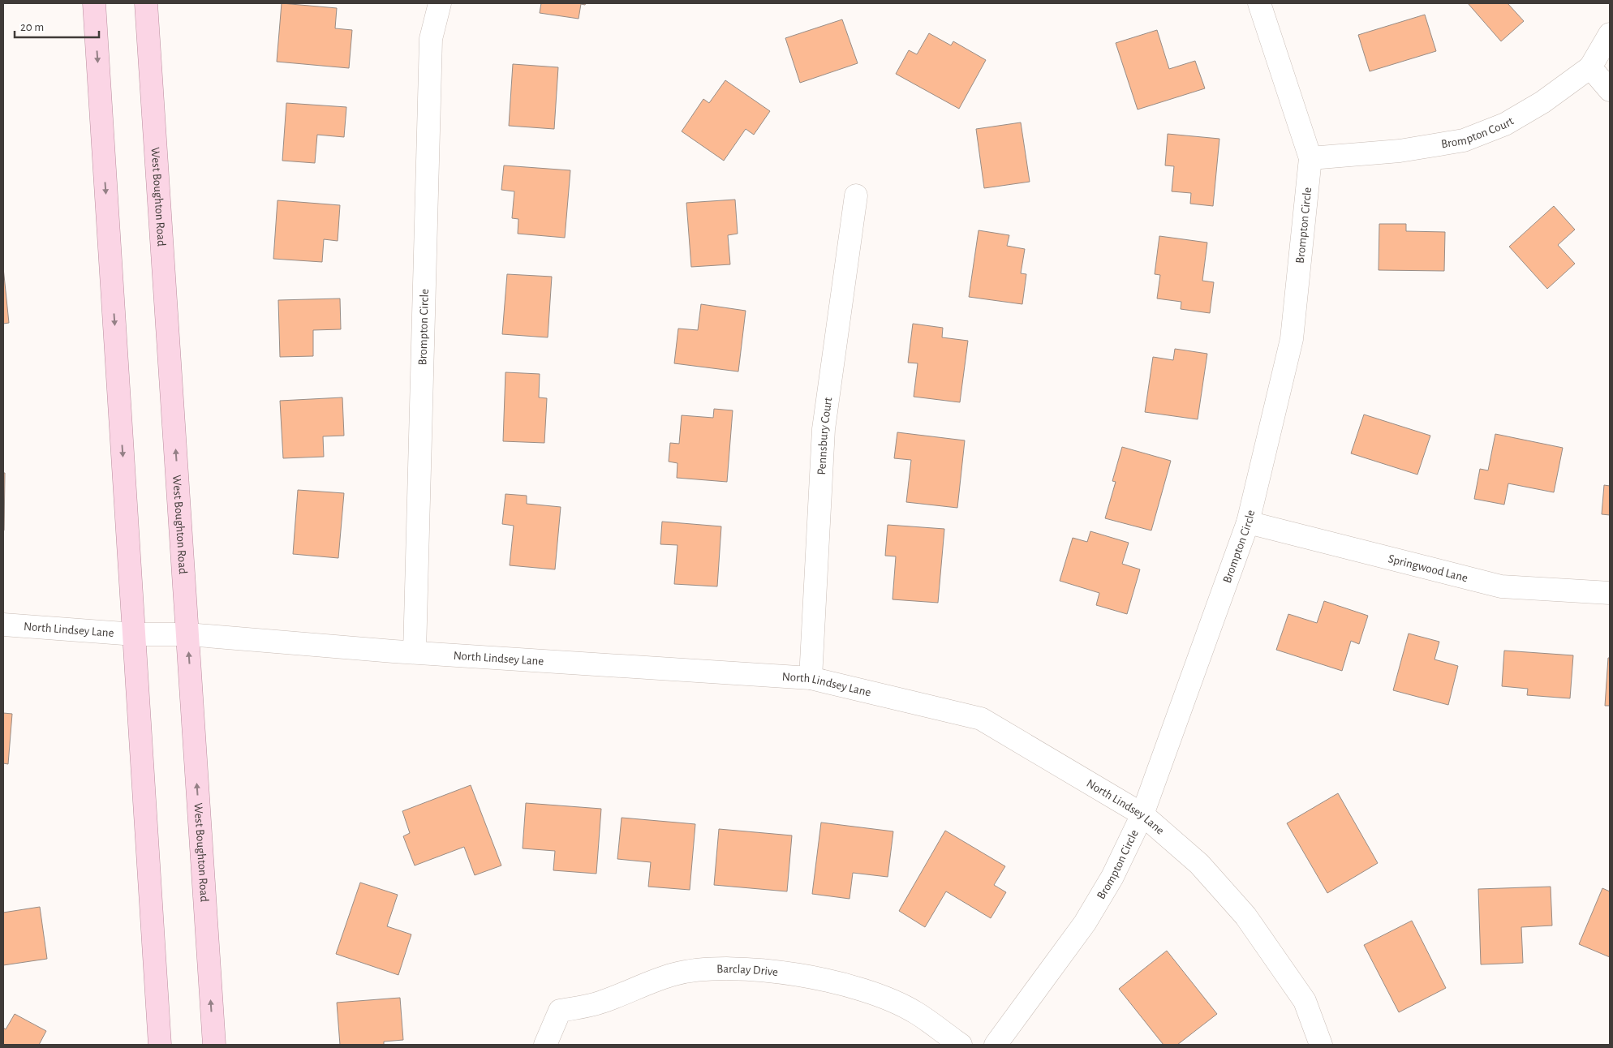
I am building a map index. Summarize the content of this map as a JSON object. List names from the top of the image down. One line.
{"streets":{"main road":["West Boughton Road"],"street":["Brompton Court","Brompton Circle","Pennsbury Court","Springwood Lane","North Lindsey Lane","Barclay Drive"]},"crossings":[["Brompton Court","Brompton Circle"],["West Boughton Road","North Lindsey Lane"],["Brompton Circle","Springwood Lane"],["Brompton Circle","North Lindsey Lane"],["Pennsbury Court","North Lindsey Lane"]],"scale_bar":"20 m"}
